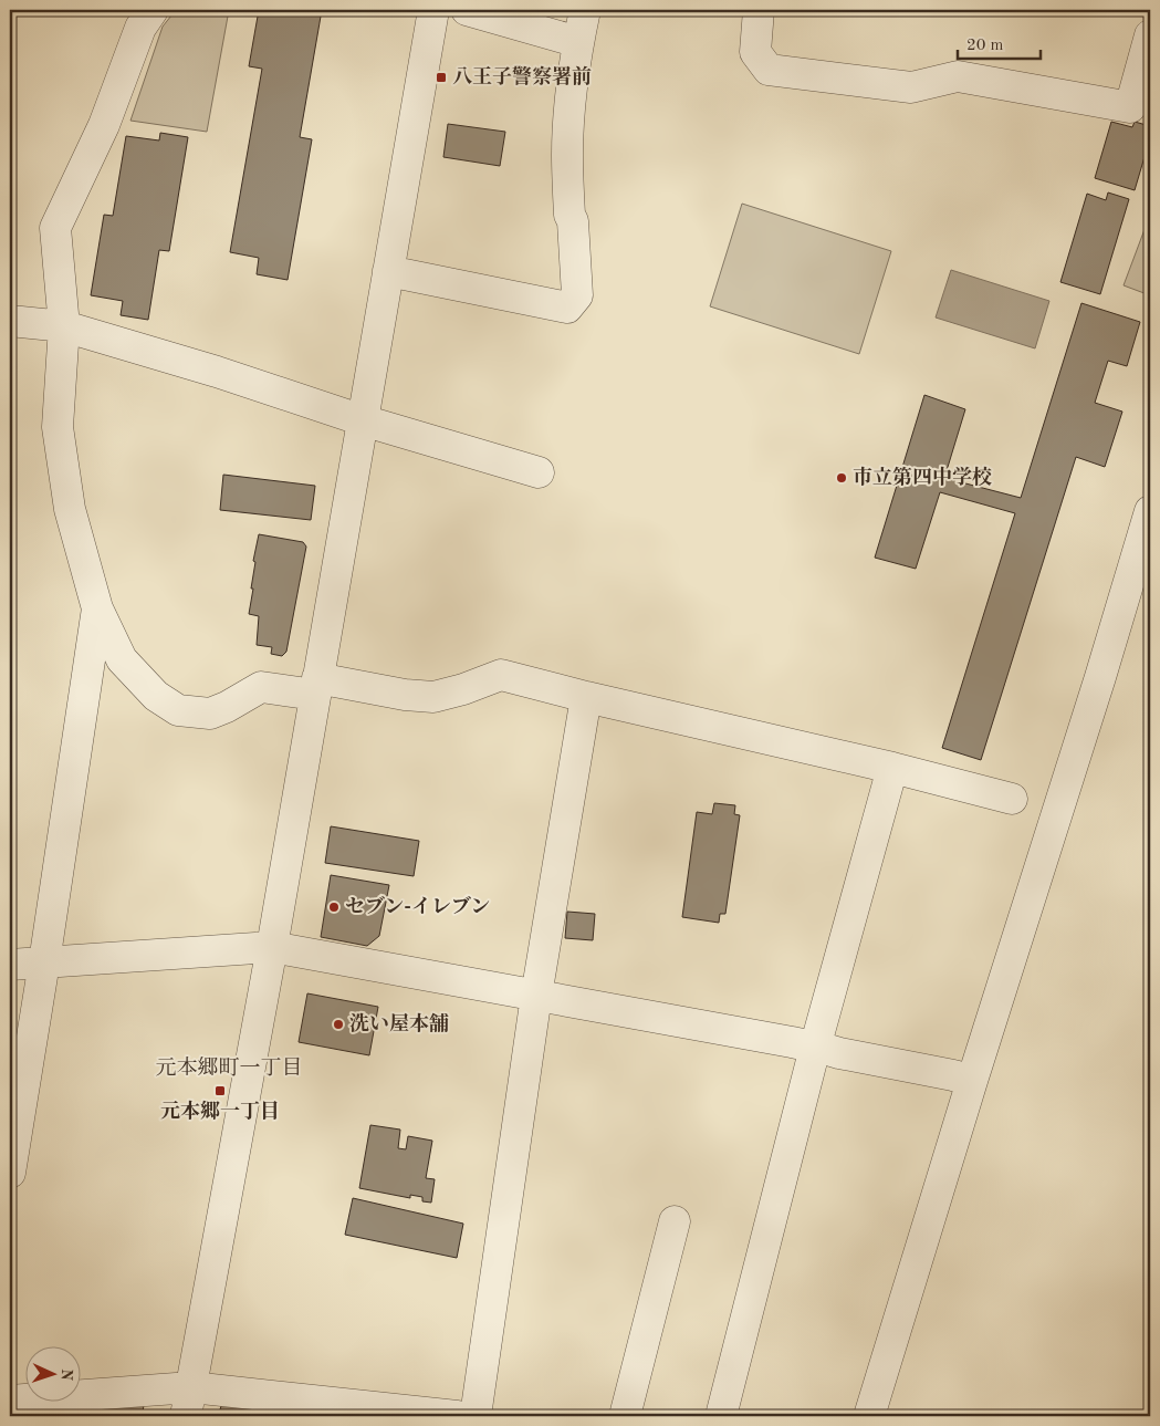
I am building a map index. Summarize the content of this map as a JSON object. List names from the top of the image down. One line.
{"districts":["元本郷町一丁目"],"places":{"transit":["八王子警察署前","元本郷一丁目"],"other":["市立第四中学校","セブン-イレブン","洗い屋本舗"]},"scale_bar":"20 m","north":"right"}
